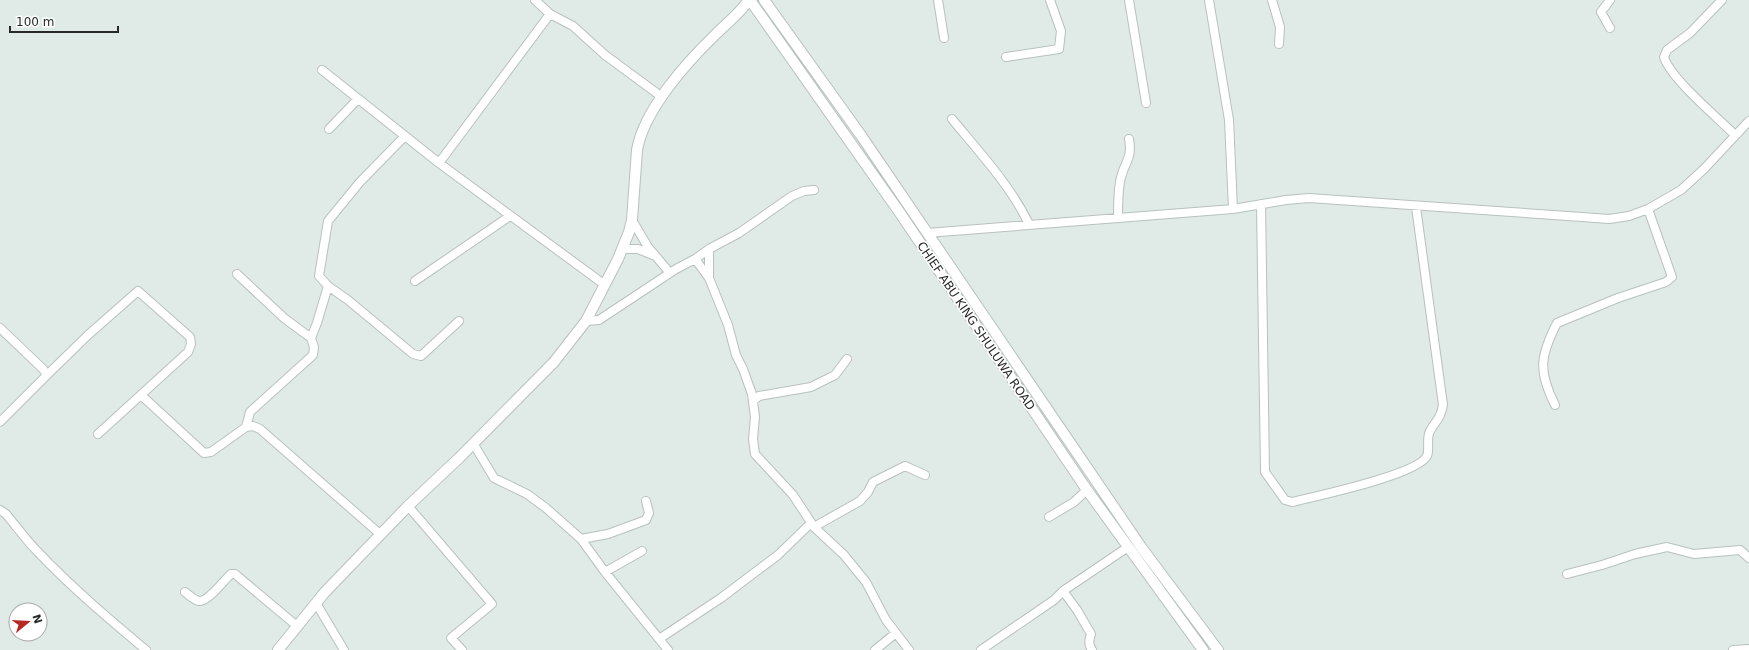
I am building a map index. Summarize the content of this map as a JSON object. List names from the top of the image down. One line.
{"streets":{"street":["CHIEF ABU KING SHULUWA ROAD"]},"scale_bar":"100 m","north":"right"}
